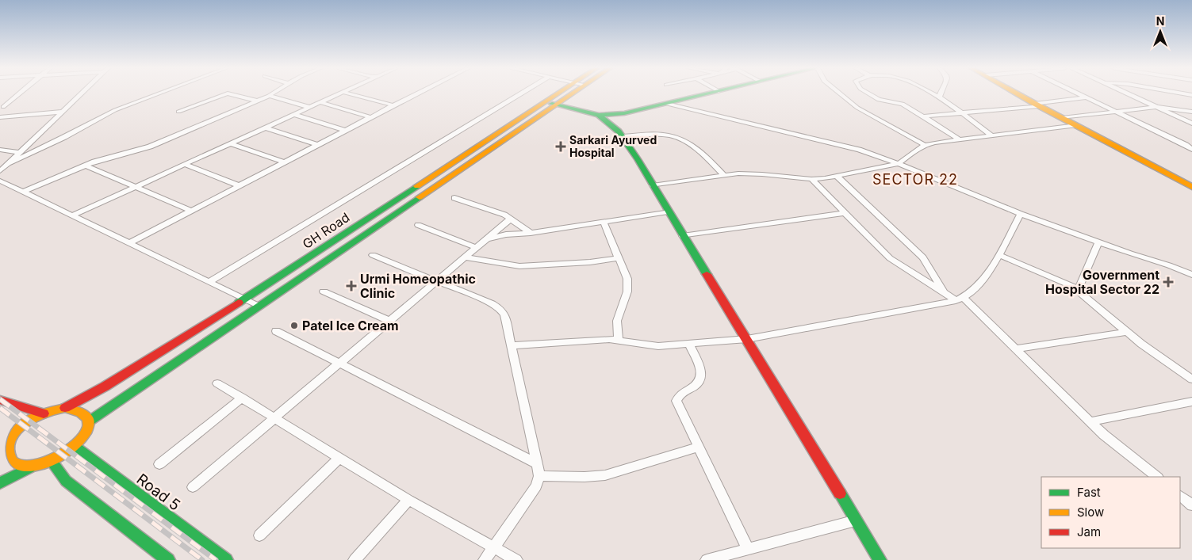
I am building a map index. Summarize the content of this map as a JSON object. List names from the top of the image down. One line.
{"streets":{"street":["GH Road","Road 5"]},"districts":["SECTOR 22"],"places":{"health":["Sarkari Ayurved Hospital","Government Hospital Sector 22","Urmi Homeopathic Clinic"],"other":["Patel Ice Cream"]},"legend":["Fast","Slow","Jam"],"north":"top"}
